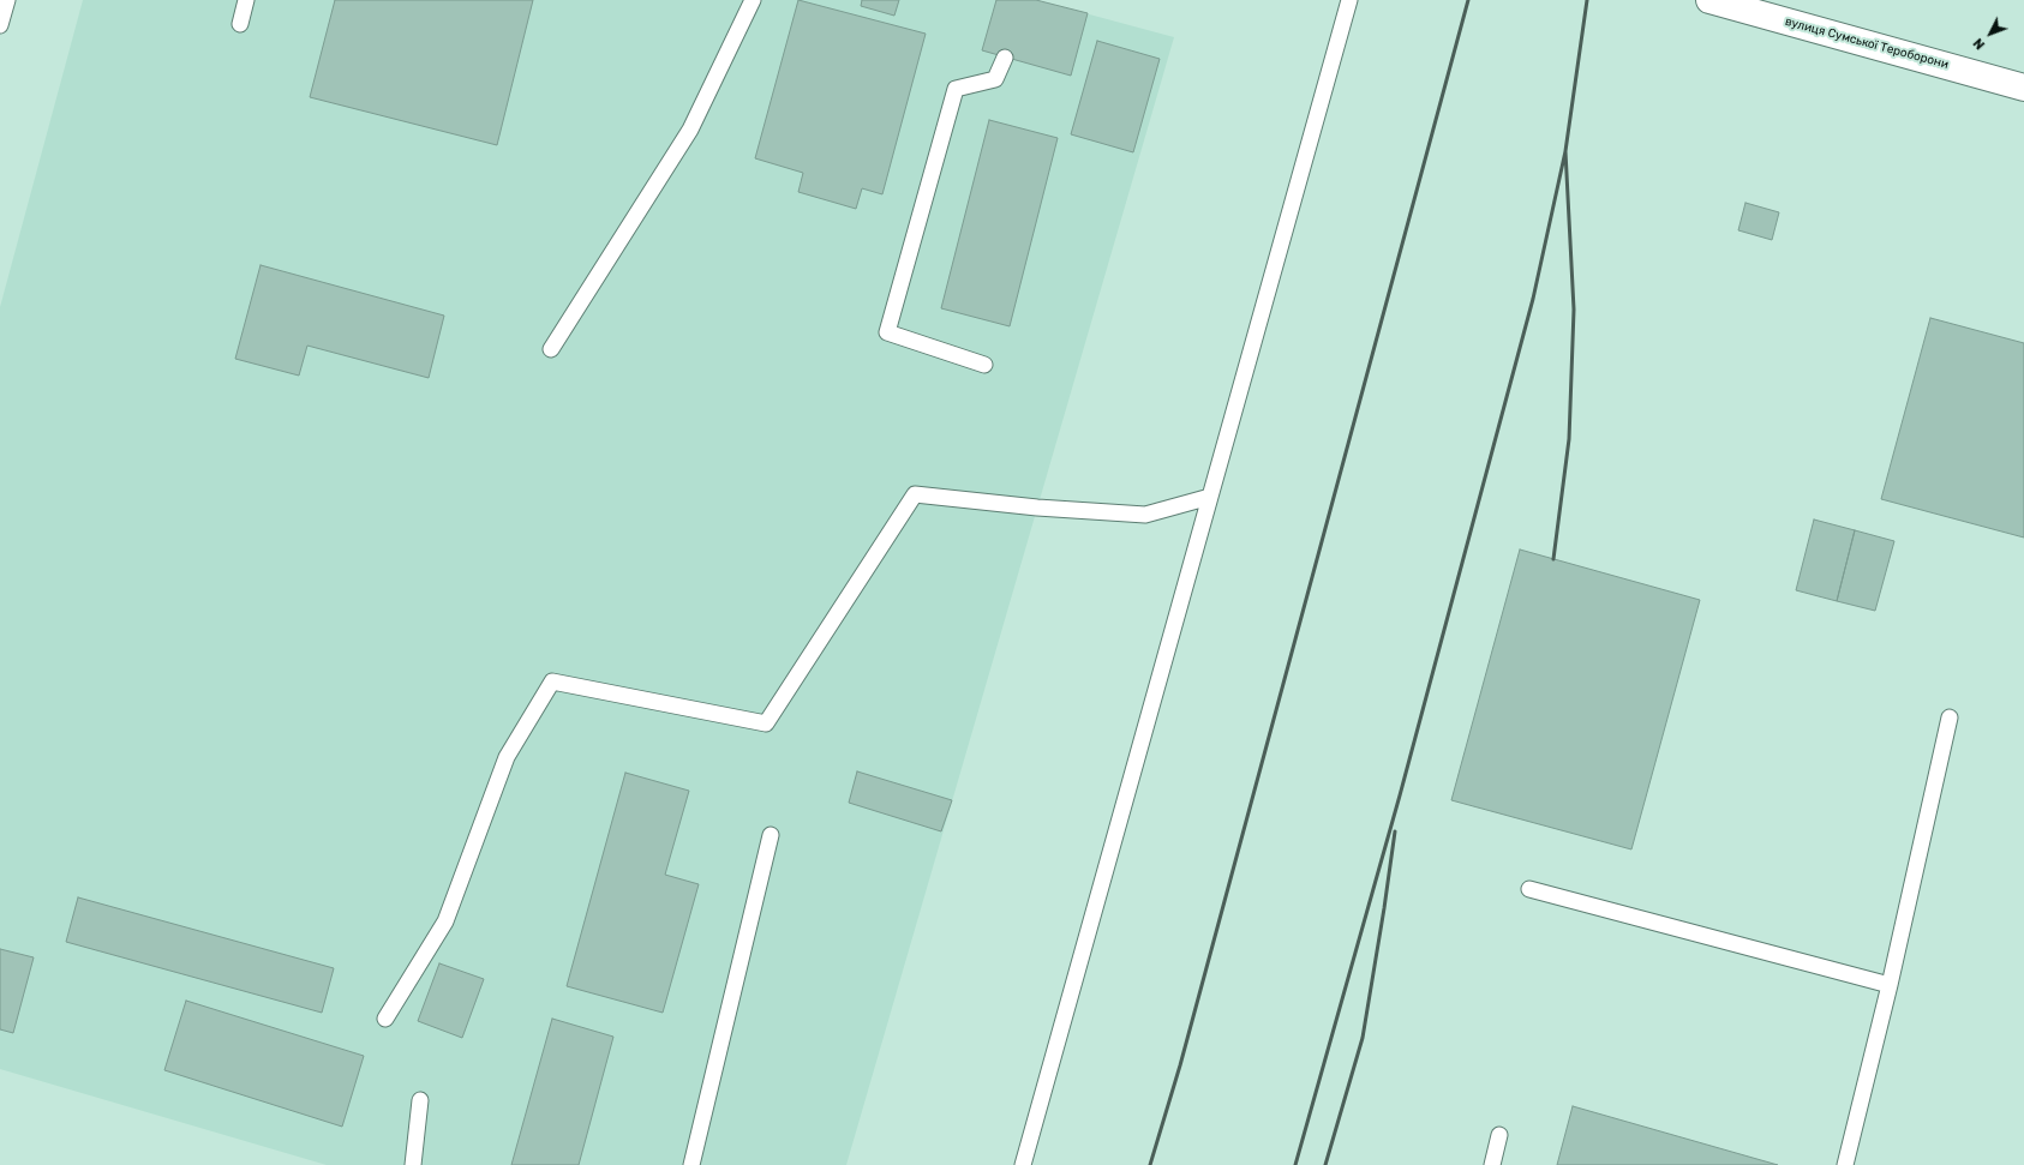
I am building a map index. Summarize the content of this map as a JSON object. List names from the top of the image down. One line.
{"streets":{"street":["вулиця Сумської Тероборони"]},"north":"bottom left"}
